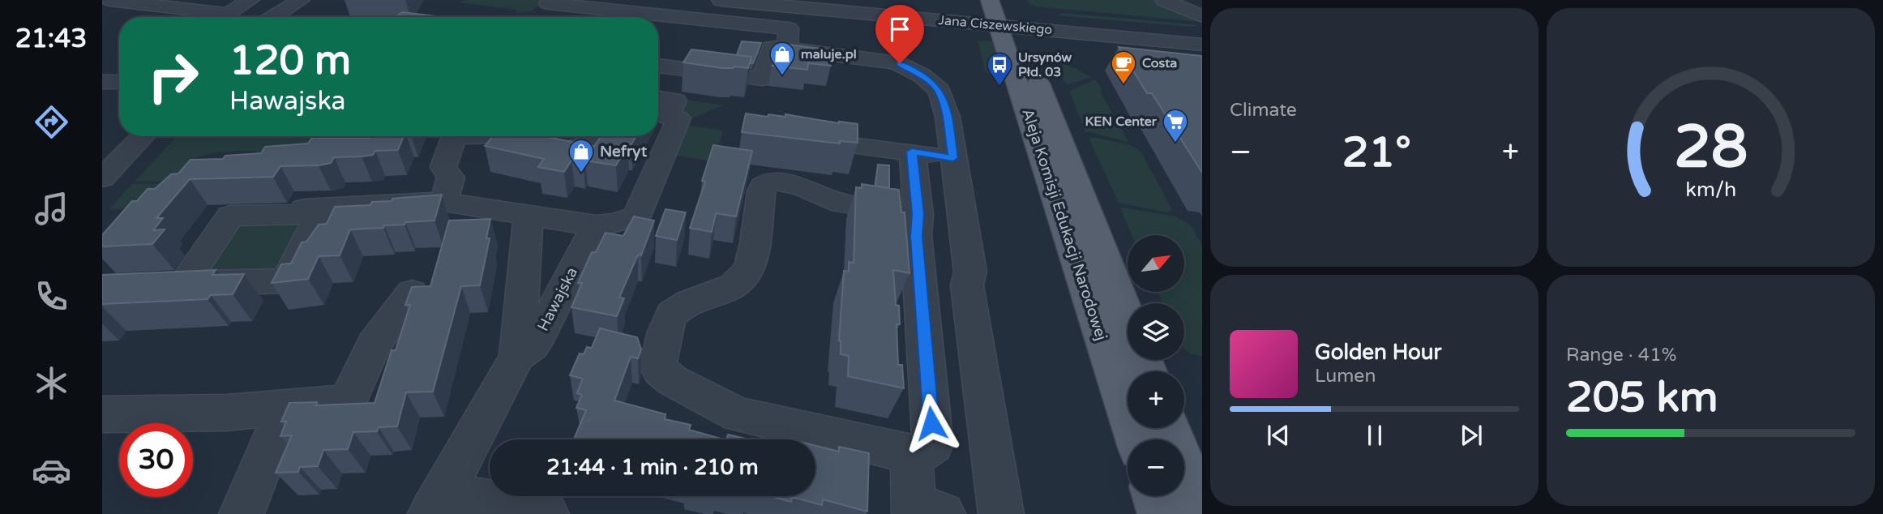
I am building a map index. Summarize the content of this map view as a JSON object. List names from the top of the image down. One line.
{"streets":{"main road":["Aleja Komisji Edukacji Narodowej"],"street":["Jana Ciszewskiego","Hawajska"]},"crossings":[["Jana Ciszewskiego","Aleja Komisji Edukacji Narodowej"]],"places":{"shop":["maluje.pl","Nefryt"],"cafe":["Costa"],"bus stop":["Ursynów Płd. 03"],"supermarket":["KEN Center"]},"north":"top right","page":{"tabs":"21:43","tile":["Climate",["Range · 41%","205 km"]],"turn":["120 m","Hawajska"],"heat":["−","21°","+"],"map_buttons":["+","−"],"song":["Golden Hour","Lumen"],"limit":"30","trip":"21:44 · 1 min · 210 m","gauge":["28","km/h"]}}
